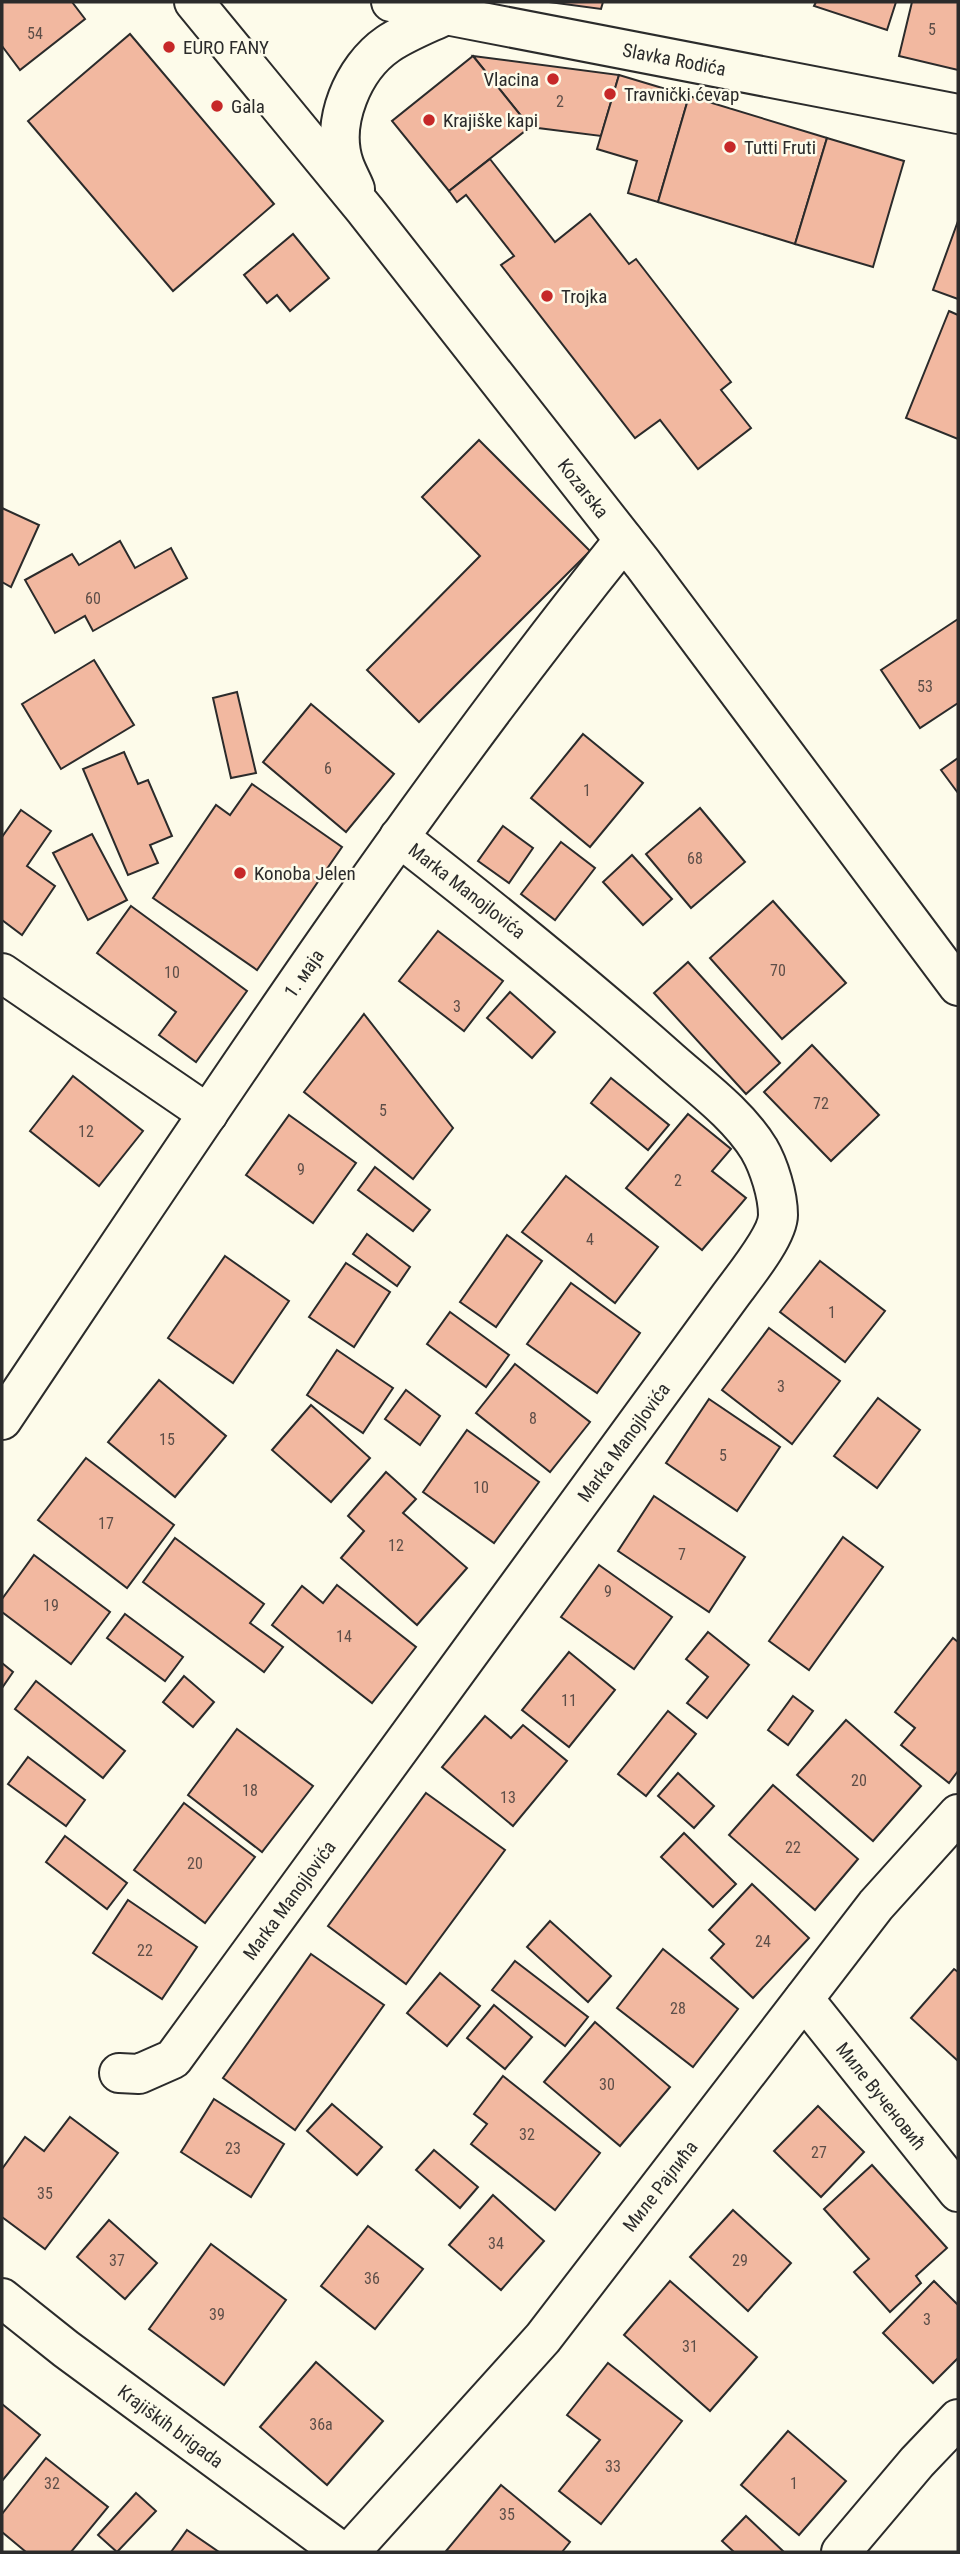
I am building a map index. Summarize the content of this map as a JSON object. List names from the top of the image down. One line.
{"streets":{"street":["Slavka Rodića","Kozarska","Marka Manojlovića","1. маја","Миле Вученовић","Миле Рајлића","Krajiških brigada"]},"crossings":[["Kozarska","1. маја"],["Marka Manojlovića","1. маја"],["Миле Вученовић","Миле Рајлића"]],"places":["EURO FANY","Vlacina","Travnički ćevap","Gala","Krajiške kapi","Tutti Fruti","Trojka","Konoba Jelen"],"house_numbers":["5","54","2","60","53","6","1","68","70","10","3","72","5","12","9","2","4","1","3","8","15","5","10","17","12","7","9","19","14","11","20","18","13","22","20","24","22","28","30","32","23","27","35","34","37","29","36","39","3","31","36a","33","32","1","35"]}
